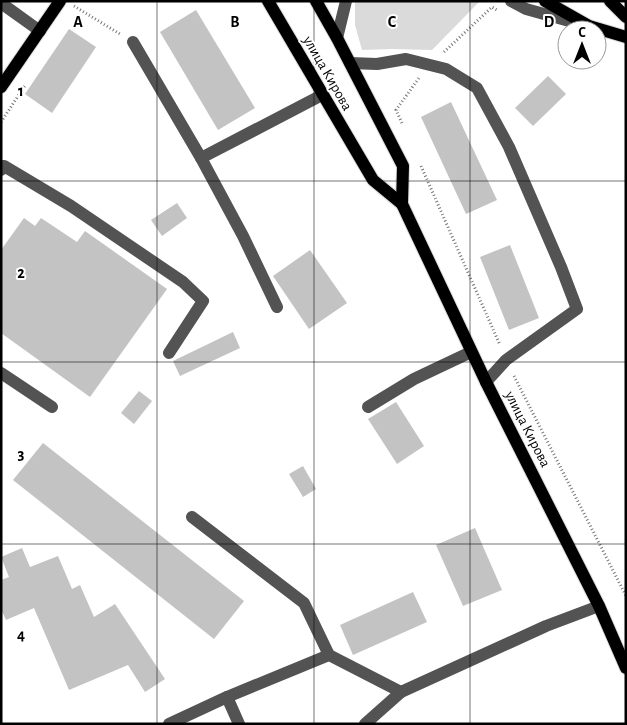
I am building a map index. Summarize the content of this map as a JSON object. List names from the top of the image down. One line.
{"streets":{"main road":["улица Кирова"]},"north":"top","grid":{"columns":["A","B","C","D"],"rows":["1","2","3","4"]}}
